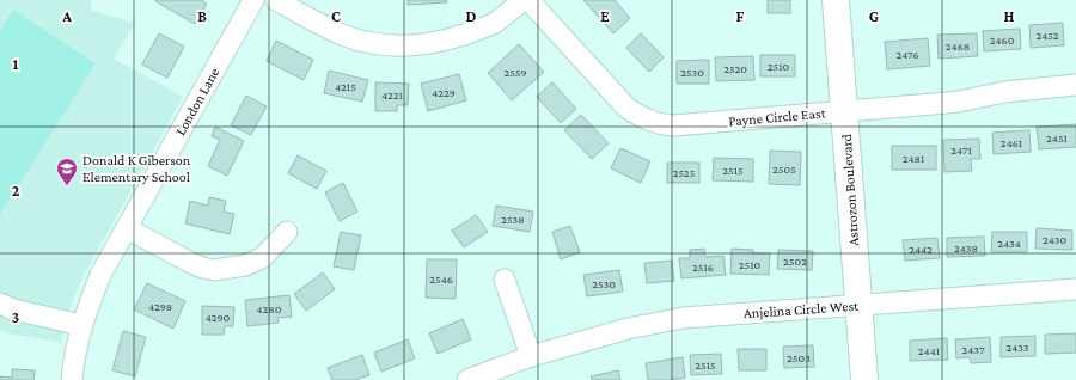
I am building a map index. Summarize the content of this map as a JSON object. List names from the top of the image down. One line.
{"streets":{"main road":["Astrozon Boulevard"],"street":["London Lane","Payne Circle East","Anjelina Circle West"]},"crossings":[["Payne Circle East","Astrozon Boulevard"],["Astrozon Boulevard","Anjelina Circle West"]],"places":{"school or university":["Donald K Giberson Elementary School"]},"house_numbers":["2452","2460","2468","2476","2510","2520","2559","2530","4215","4229","4221","2451","2461","2471","2481","2505","2515","2525","2538","2430","2434","2438","2442","2502","2510","2516","2546","2530","4298","4280","4290","2433","2437","2441","2503","2515"],"grid":{"columns":["A","B","C","D","E","F","G","H"],"rows":["1","2","3"]}}
